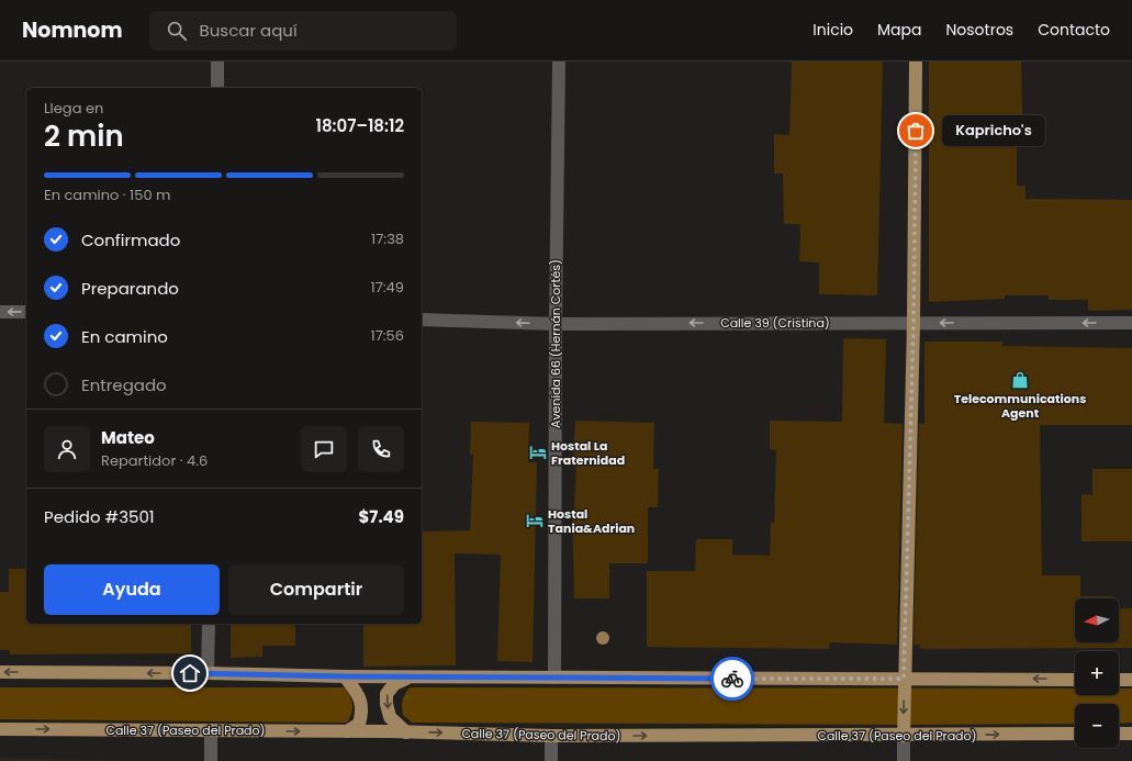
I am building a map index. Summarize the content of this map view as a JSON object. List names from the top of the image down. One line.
{"streets":{"main road":["Calle 37 (Paseo del Prado)"],"street":["Calle 39 (Cristina)","Avenida 66 (Hernán Cortés)"]},"crossings":[["Calle 39 (Cristina)","Avenida 66 (Hernán Cortés)"]],"one_way":["Calle 39 (Cristina)"],"places":{"other":["Kapricho's"],"shop":["Telecommunications Agent"],"hotel":["Hostal La Fraternidad","Hostal Tania&Adrian"]},"north":"left","page":{"header":"Nomnom","search":"Buscar aquí","nav":["Inicio","Mapa","Nosotros","Contacto"],"heading":["2 min","Llega en","18:07–18:12"],"panel":["Mateo","Repartidor · 4.6","Pedido #3501","$7.49"],"bubble":"Kapricho's","bar":"En camino · 150 m","list":[["Confirmado","17:38"],["Preparando","17:49"],["En camino","17:56"],"Entregado"],"buttons":["Ayuda","Compartir"],"map_buttons":["+","−"]}}
